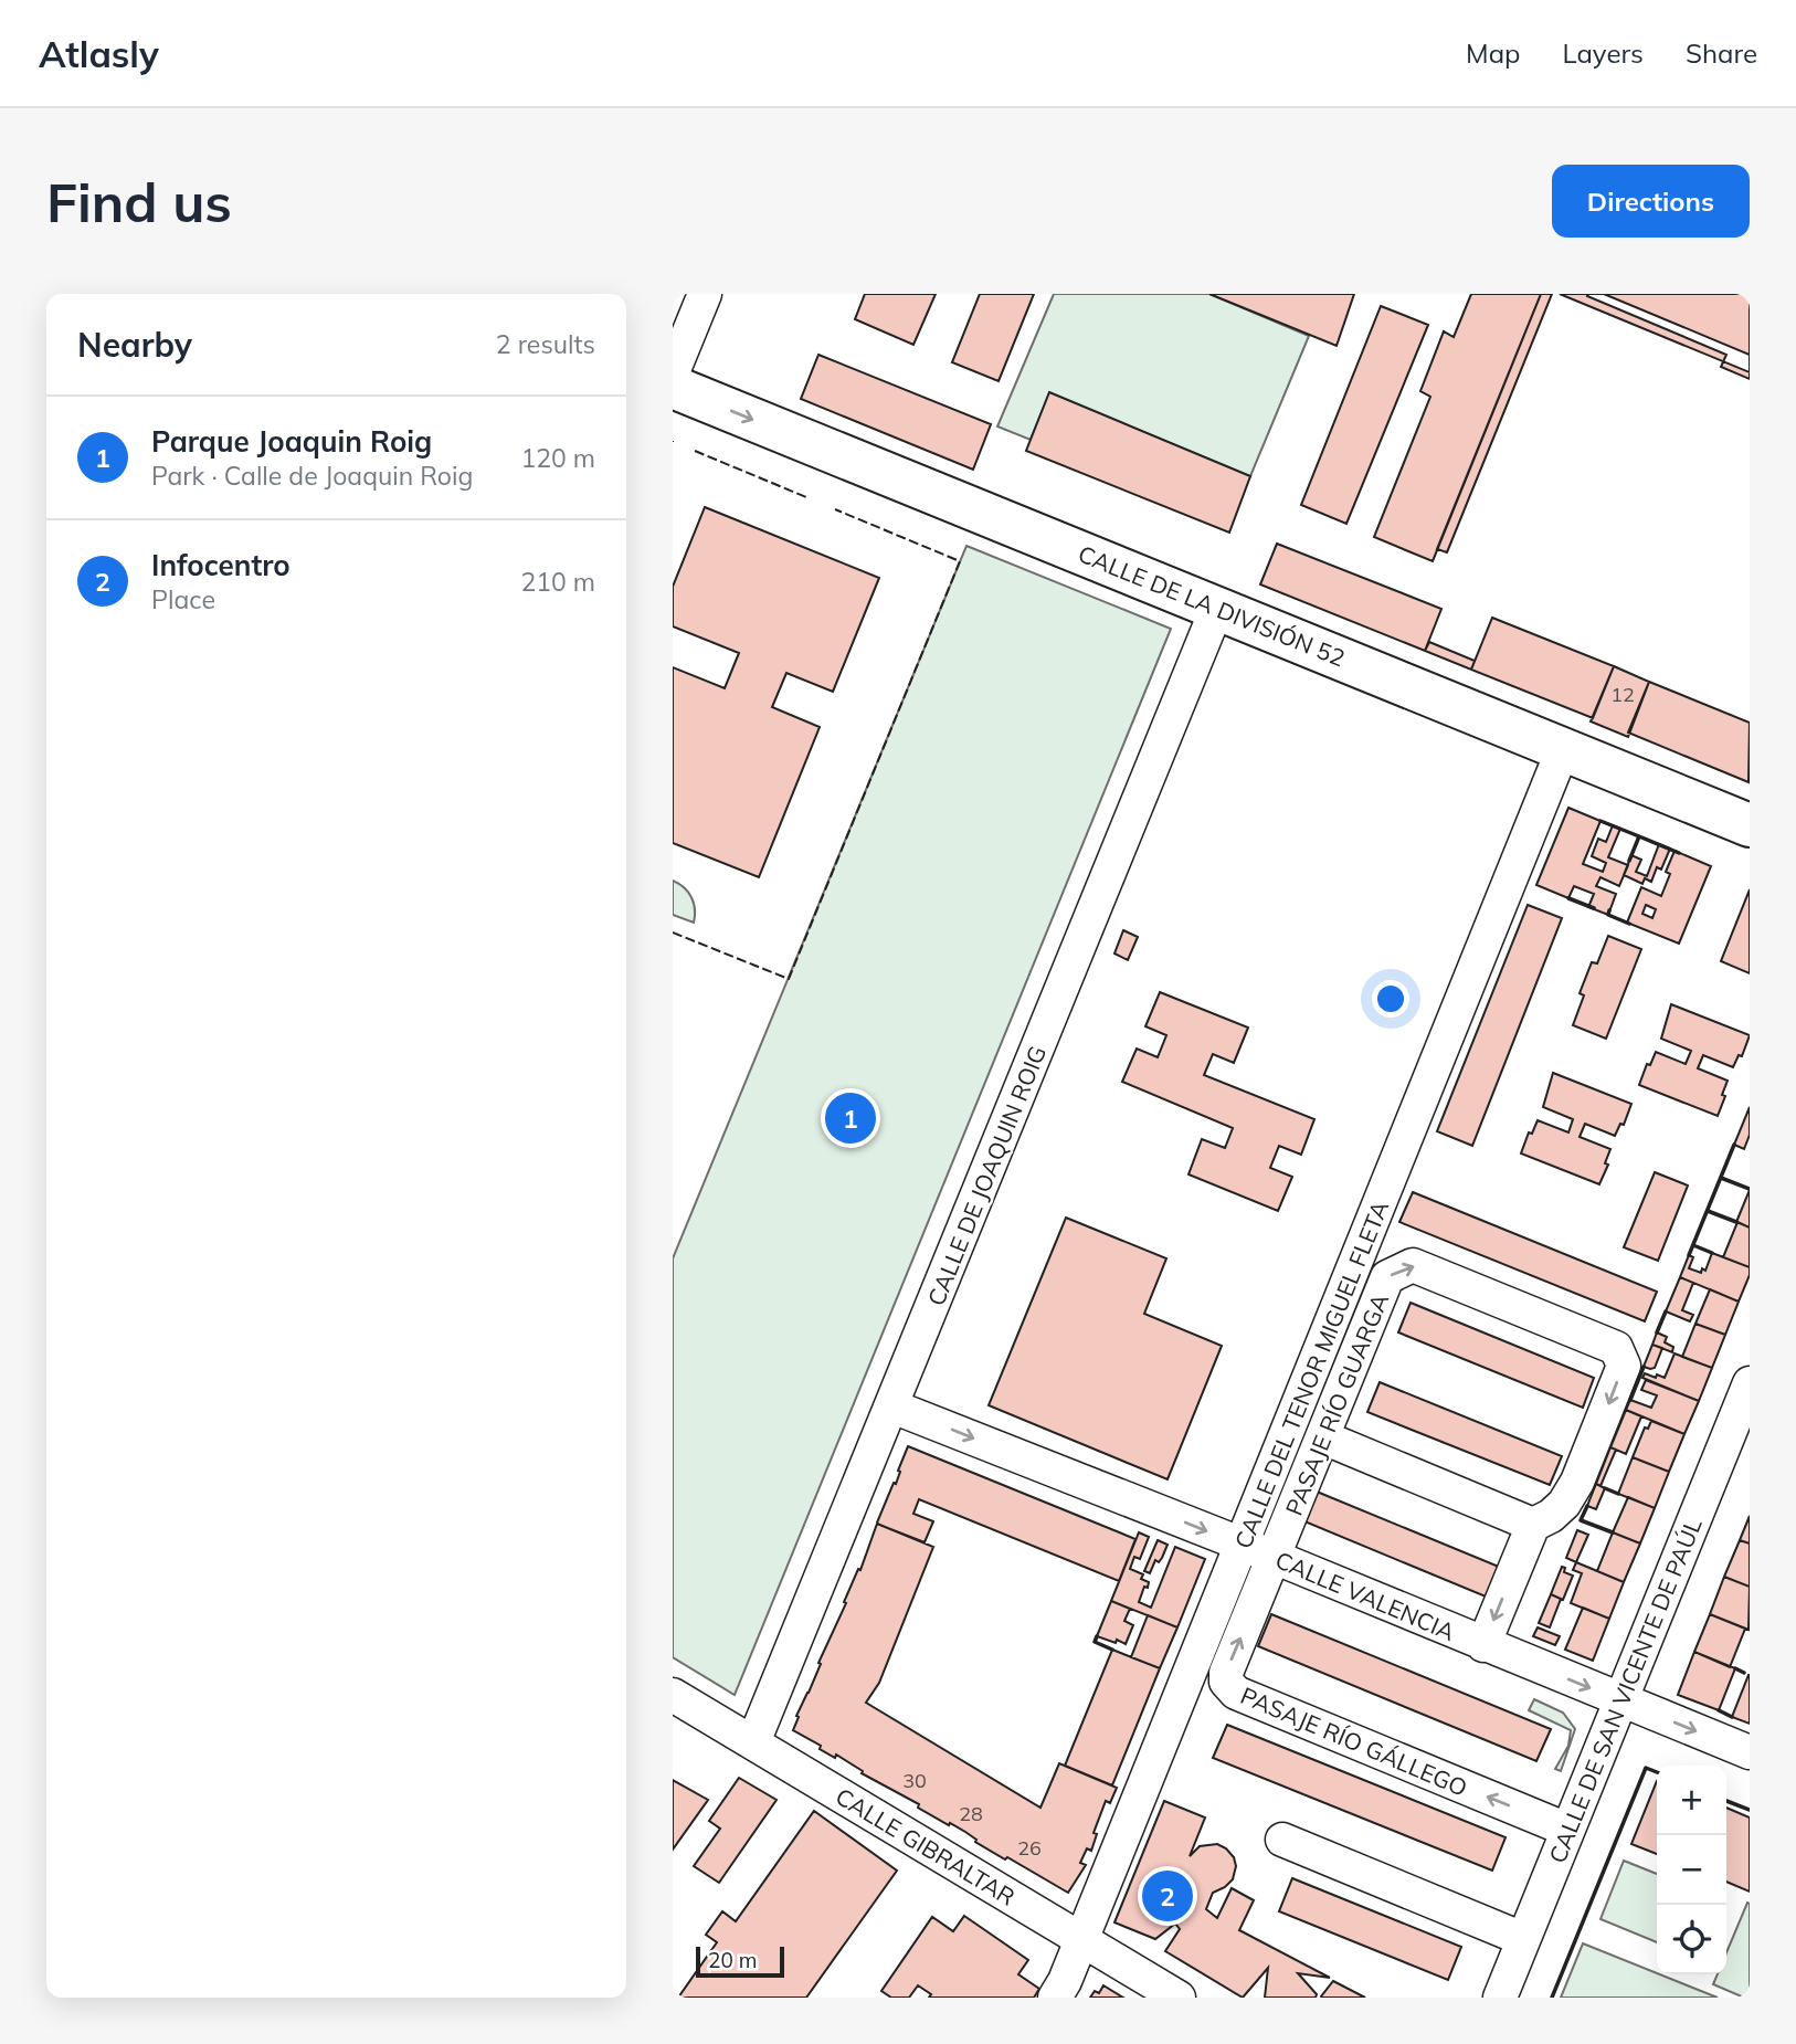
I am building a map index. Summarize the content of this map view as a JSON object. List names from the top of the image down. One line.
{"streets":{"main road":["CALLE DE LA DIVISIÓN 52"],"street":["CALLE DE JOAQUIN ROIG","CALLE DEL TENOR MIGUEL FLETA","PASAJE RÍO GUARGA","CALLE VALENCIA","CALLE DE SAN VICENTE DE PAÚL","PASAJE RÍO GÁLLEGO","CALLE GIBRALTAR"]},"crossings":[["CALLE DE LA DIVISIÓN 52","CALLE DE JOAQUIN ROIG"],["CALLE DE LA DIVISIÓN 52","CALLE DEL TENOR MIGUEL FLETA"],["CALLE DE JOAQUIN ROIG","CALLE VALENCIA"],["CALLE DE JOAQUIN ROIG","CALLE GIBRALTAR"],["CALLE DEL TENOR MIGUEL FLETA","CALLE VALENCIA"],["CALLE DEL TENOR MIGUEL FLETA","CALLE GIBRALTAR"],["PASAJE RÍO GUARGA","CALLE VALENCIA"],["PASAJE RÍO GUARGA","PASAJE RÍO GÁLLEGO"],["CALLE VALENCIA","CALLE DE SAN VICENTE DE PAÚL"],["CALLE VALENCIA","PASAJE RÍO GÁLLEGO"],["CALLE DE SAN VICENTE DE PAÚL","PASAJE RÍO GÁLLEGO"]],"one_way":["CALLE DE LA DIVISIÓN 52","CALLE VALENCIA"],"house_numbers":["12","30","28","26"],"scale_bar":"20 m","page":{"header":"Atlasly","nav":["Map","Layers","Share"],"buttons":"Directions","title":"Find us","heading":["Nearby","2 results"],"list":[{"mark":"1","name":"Parque Joaquin Roig","note":"Park · Calle de Joaquin Roig","value":"120 m"},{"mark":"2","name":"Infocentro","note":"Place","value":"210 m"}],"pins":["1","2"],"map_buttons":["+","−"],"scale":"20 m"}}
